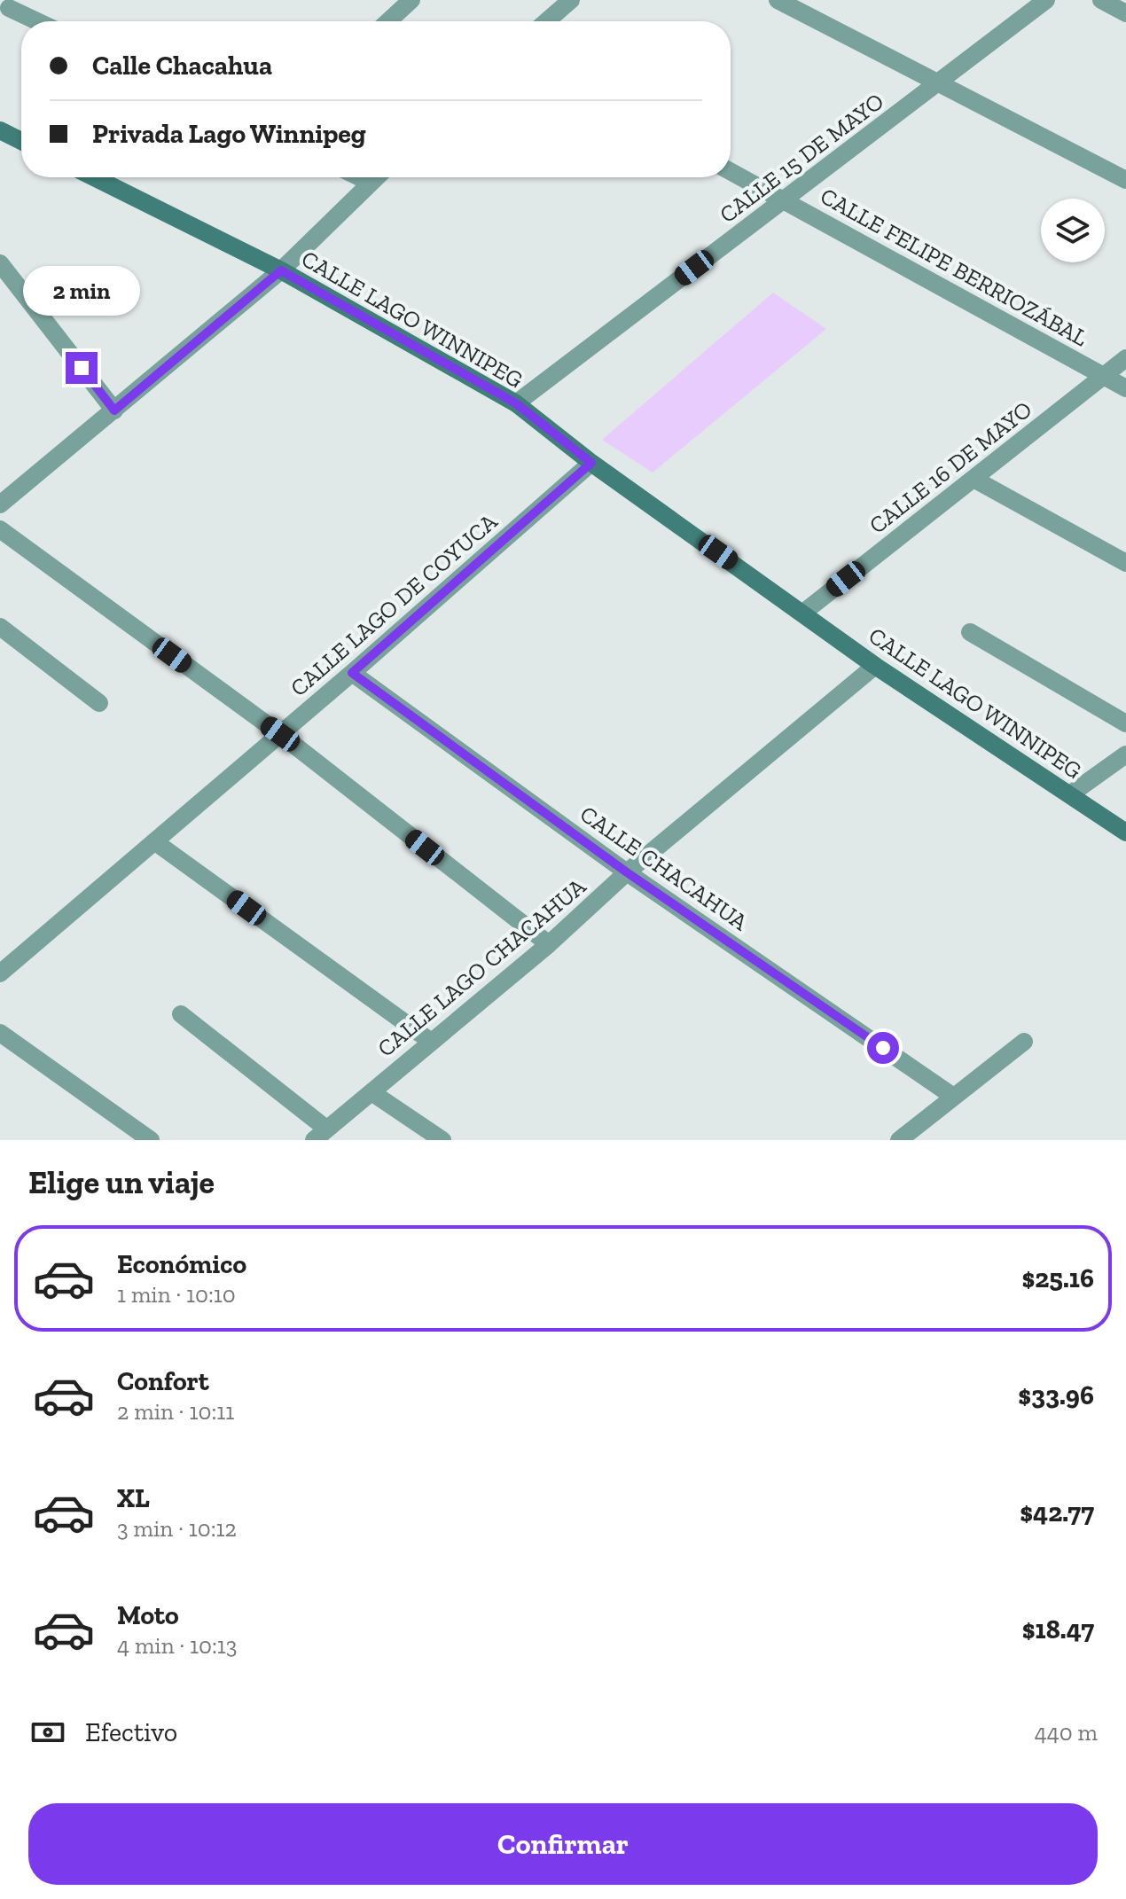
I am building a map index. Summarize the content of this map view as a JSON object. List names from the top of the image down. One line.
{"streets":{"main road":["CALLE LAGO WINNIPEG"],"street":["CALLE 15 DE MAYO","CALLE FELIPE BERRIOZÁBAL","CALLE 16 DE MAYO","CALLE LAGO DE COYUCA","CALLE CHACAHUA","CALLE LAGO CHACAHUA"]},"crossings":[["CALLE 15 DE MAYO","CALLE FELIPE BERRIOZÁBAL"],["CALLE 15 DE MAYO","CALLE LAGO WINNIPEG"],["CALLE FELIPE BERRIOZÁBAL","CALLE 16 DE MAYO"],["CALLE LAGO WINNIPEG","CALLE 16 DE MAYO"],["CALLE LAGO WINNIPEG","CALLE LAGO DE COYUCA"],["CALLE LAGO WINNIPEG","CALLE LAGO CHACAHUA"],["CALLE LAGO DE COYUCA","CALLE CHACAHUA"],["CALLE CHACAHUA","CALLE LAGO CHACAHUA"]],"page":{"banner":["Calle Chacahua","Privada Lago Winnipeg"],"bubble":"2 min","heading":"Elige un viaje","list":[{"name":"Económico","note":"1 min · 10:10","value":"$25.16"},{"name":"Confort","note":"2 min · 10:11","value":"$33.96"},{"name":"XL","note":"3 min · 10:12","value":"$42.77"},{"name":"Moto","note":"4 min · 10:13","value":"$18.47"}],"pay":["Efectivo","440 m"],"buttons":"Confirmar"}}
